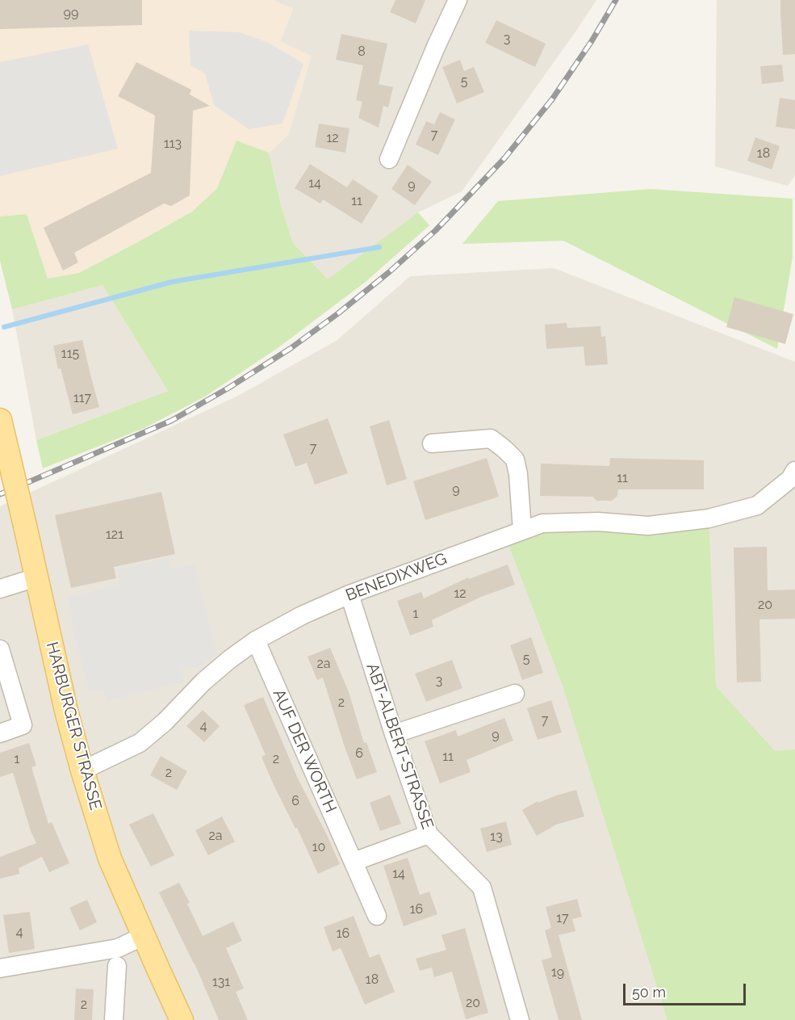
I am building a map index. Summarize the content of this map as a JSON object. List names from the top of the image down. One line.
{"streets":{"main road":["HARBURGER STRASSE"],"street":["BENEDIXWEG","ABT-ALBERT-STRASSE","AUF DER WORTH"]},"crossings":[["BENEDIXWEG","HARBURGER STRASSE"],["BENEDIXWEG","ABT-ALBERT-STRASSE"],["BENEDIXWEG","AUF DER WORTH"]],"house_numbers":["99","3","8","5","7","12","113","18","14","9","11","115","117","7","11","9","121","12","20","1","5","2a","3","2","7","4","9","6","11","1","2","2","6","2a","13","10","14","16","17","4","16","19","18","131","20","2"],"scale_bar":"50 m"}
